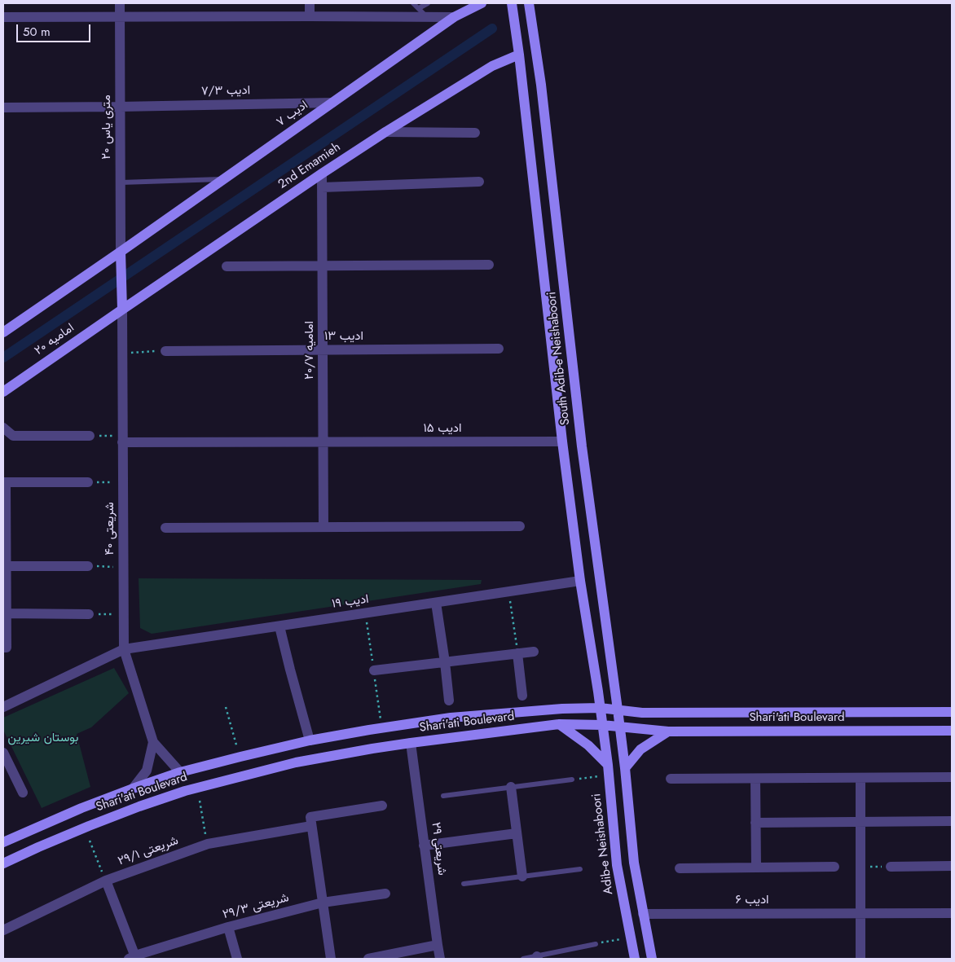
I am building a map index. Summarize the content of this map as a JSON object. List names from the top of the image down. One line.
{"streets":{"main road":["ادیب ۷","2nd Emamieh","امامیه ۲۰","South Adib-e Neishaboori","Shari'ati Boulevard","Adib-e Neishaboori"],"street":["ادیب ۷/۳","۲۰ متری یاس","ادیب ۱۳","امامیه ۲۰/۷","ادیب ۱۵","شریعتی ۴۰","ادیب ۱۹","شریعتی ۲۹","شریعتی ۲۹/۱","ادیب ۶","شریعتی ۲۹/۳"]},"crossings":[["ادیب ۷/۳","ادیب ۷"],["ادیب ۷/۳","۲۰ متری یاس"],["ادیب ۷","۲۰ متری یاس"],["2nd Emamieh","امامیه ۲۰"],["2nd Emamieh","امامیه ۲۰/۷"],["2nd Emamieh","South Adib-e Neishaboori"],["2nd Emamieh","شریعتی ۴۰"],["ادیب ۱۳","امامیه ۲۰/۷"],["امامیه ۲۰","شریعتی ۴۰"],["امامیه ۲۰/۷","ادیب ۱۵"],["South Adib-e Neishaboori","ادیب ۱۵"],["South Adib-e Neishaboori","ادیب ۱۹"],["South Adib-e Neishaboori","Shari'ati Boulevard"],["South Adib-e Neishaboori","Adib-e Neishaboori"],["ادیب ۱۵","شریعتی ۴۰"],["شریعتی ۴۰","ادیب ۱۹"],["شریعتی ۴۰","Shari'ati Boulevard"],["Shari'ati Boulevard","Adib-e Neishaboori"],["Shari'ati Boulevard","شریعتی ۲۹"]],"parks":["بوستان شیرین"],"scale_bar":"50 m"}
